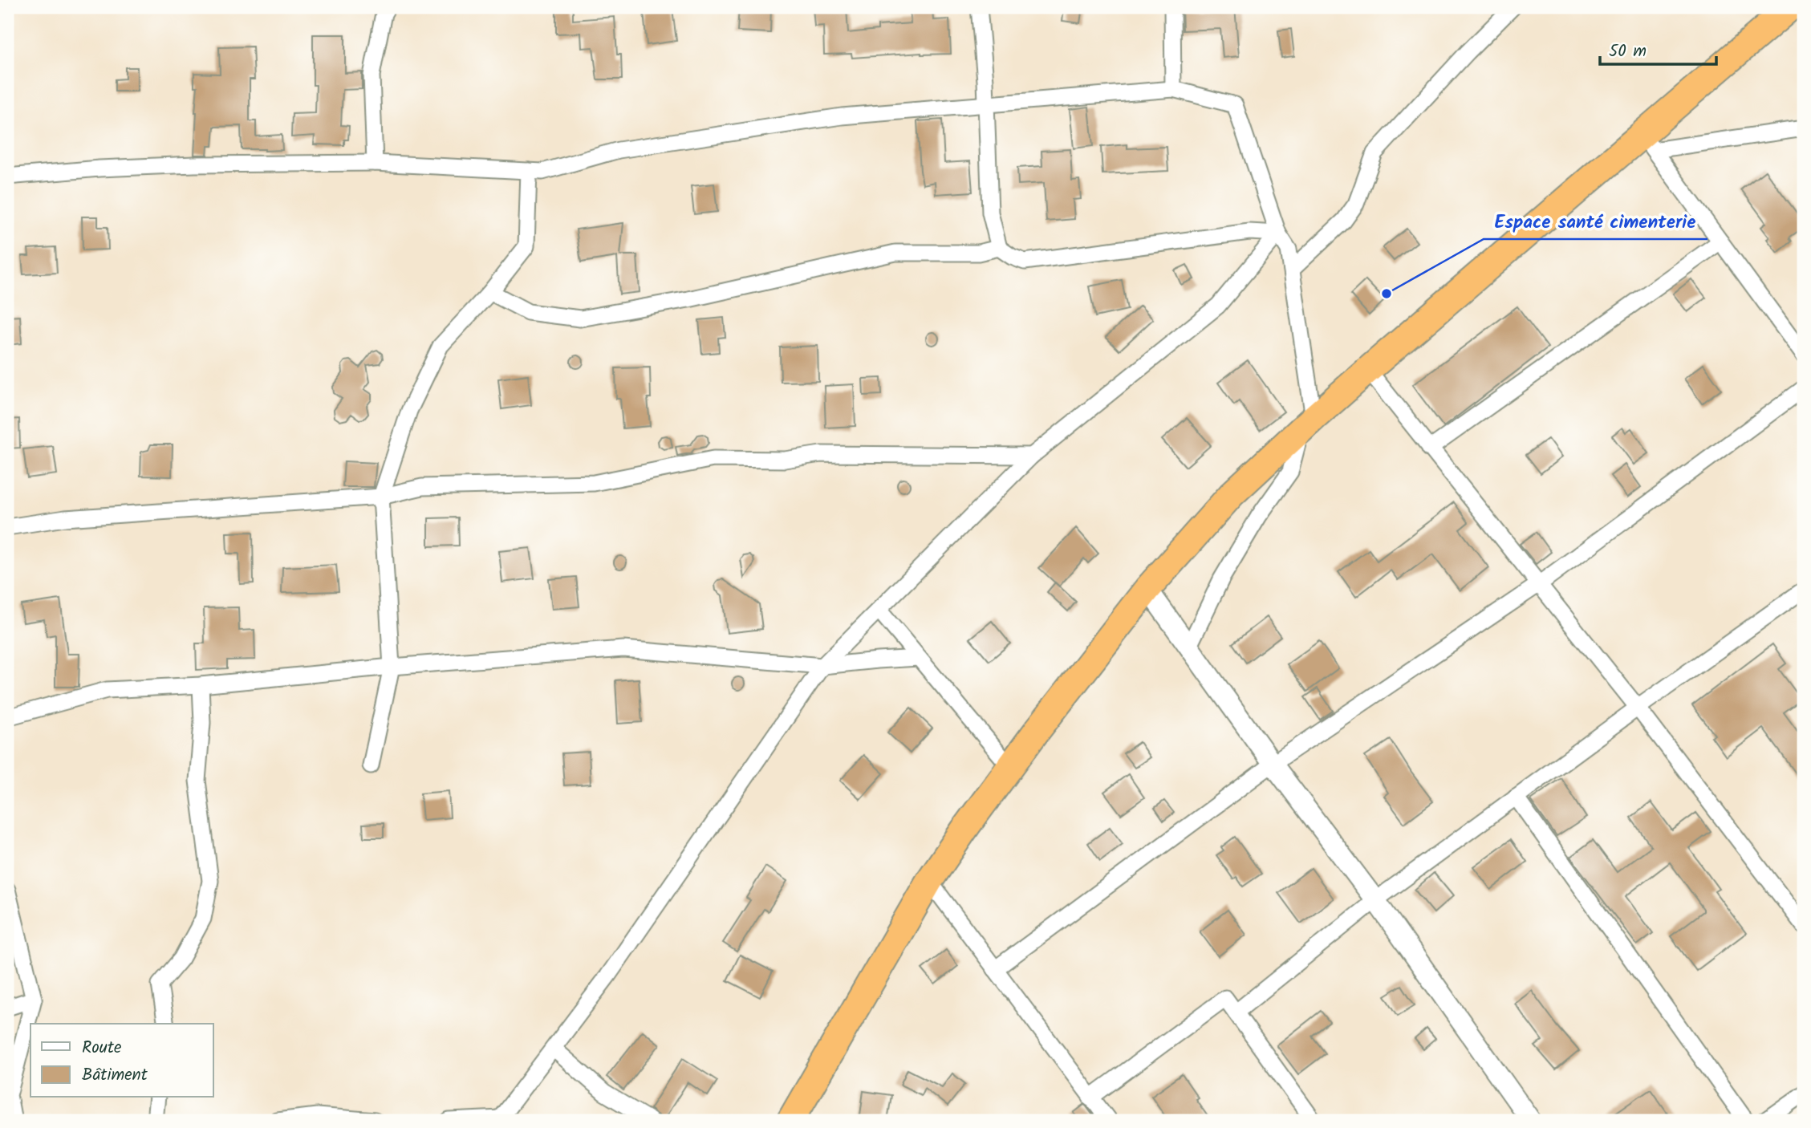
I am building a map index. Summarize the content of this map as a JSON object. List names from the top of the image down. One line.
{"places":["Espace santé cimenterie"],"legend":["Route","Bâtiment"],"scale_bar":"50 m"}
